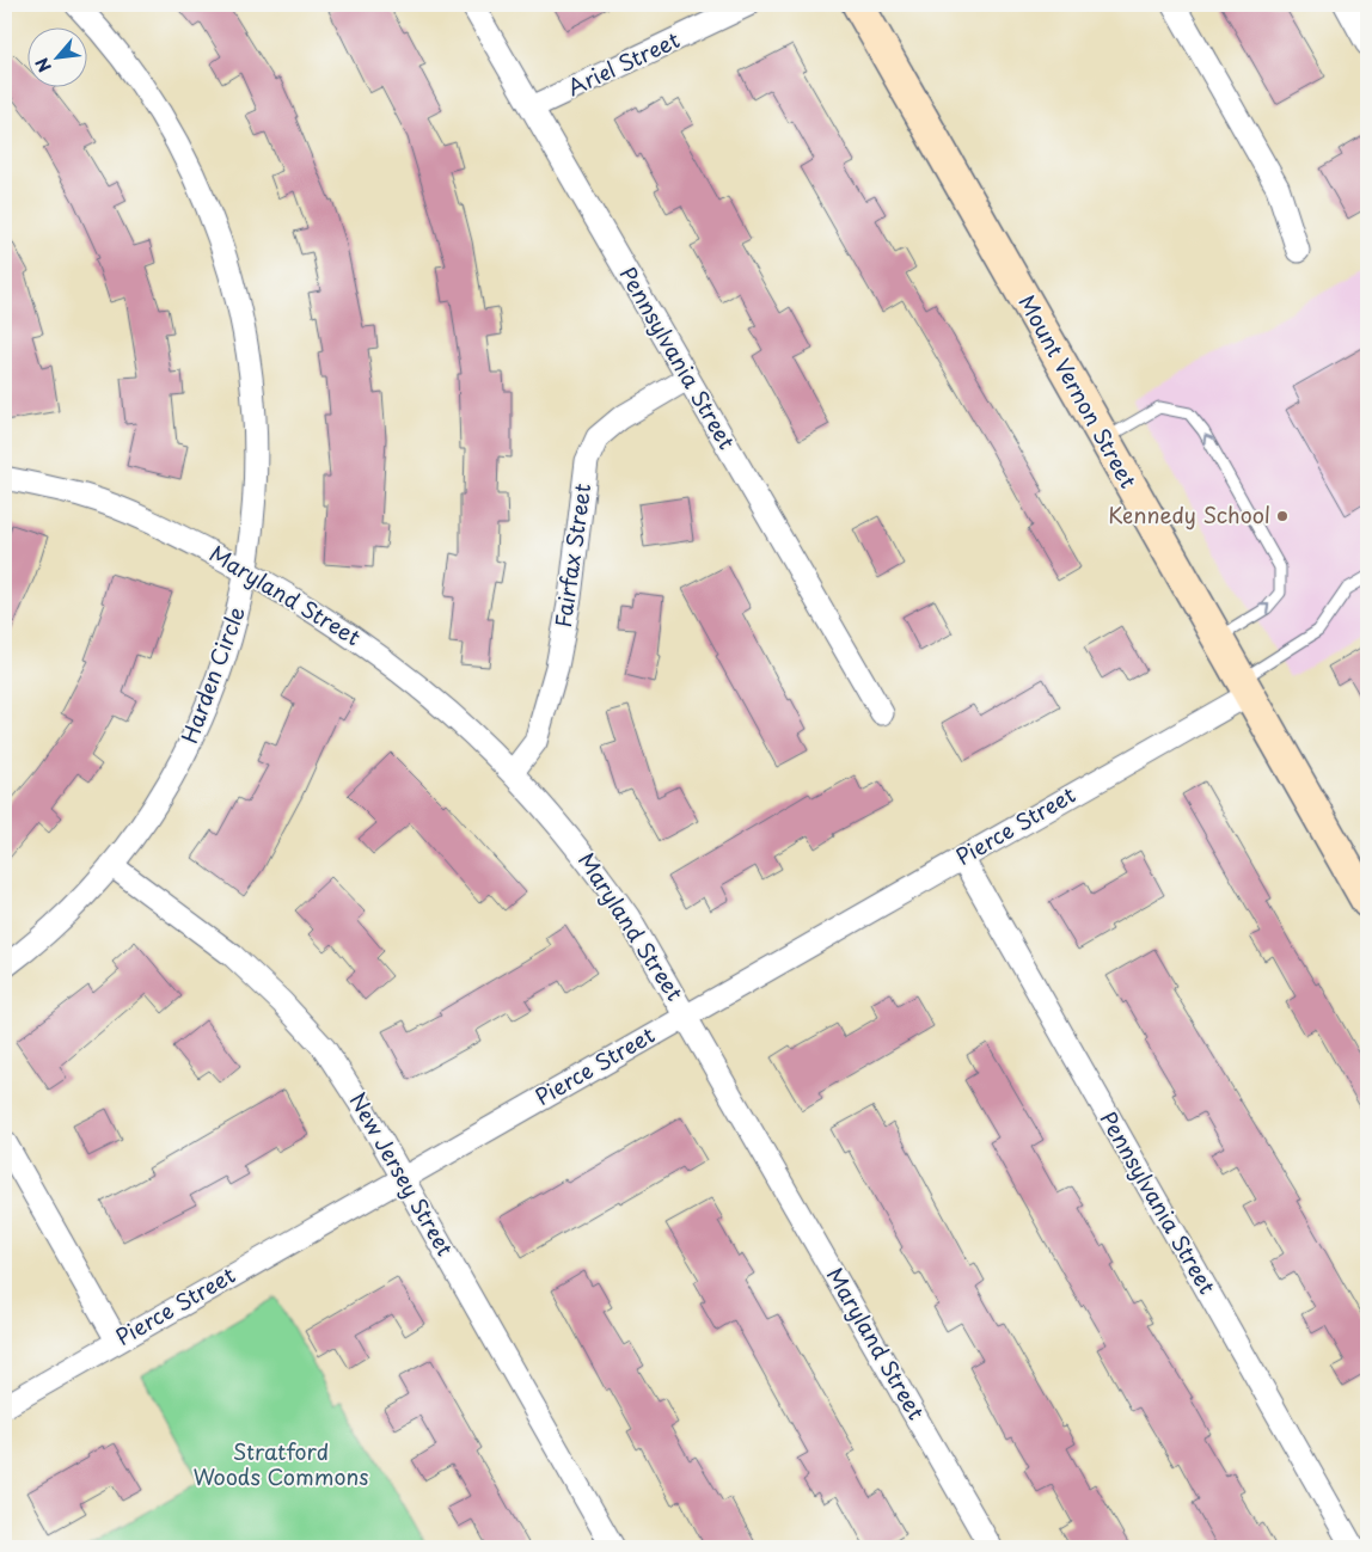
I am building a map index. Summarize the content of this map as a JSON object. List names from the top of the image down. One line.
{"streets":{"street":["Ariel Street","Pennsylvania Street","Mount Vernon Street","Fairfax Street","Maryland Street","Harden Circle","Pierce Street","New Jersey Street"]},"crossings":[["Ariel Street","Pennsylvania Street"],["Pennsylvania Street","Fairfax Street"],["Pennsylvania Street","Pierce Street"],["Mount Vernon Street","Pierce Street"],["Fairfax Street","Maryland Street"],["Maryland Street","Harden Circle"],["Maryland Street","Pierce Street"],["Harden Circle","New Jersey Street"],["Pierce Street","New Jersey Street"]],"parks":["Stratford Woods Commons"],"places":["Kennedy School"],"north":"bottom left"}
